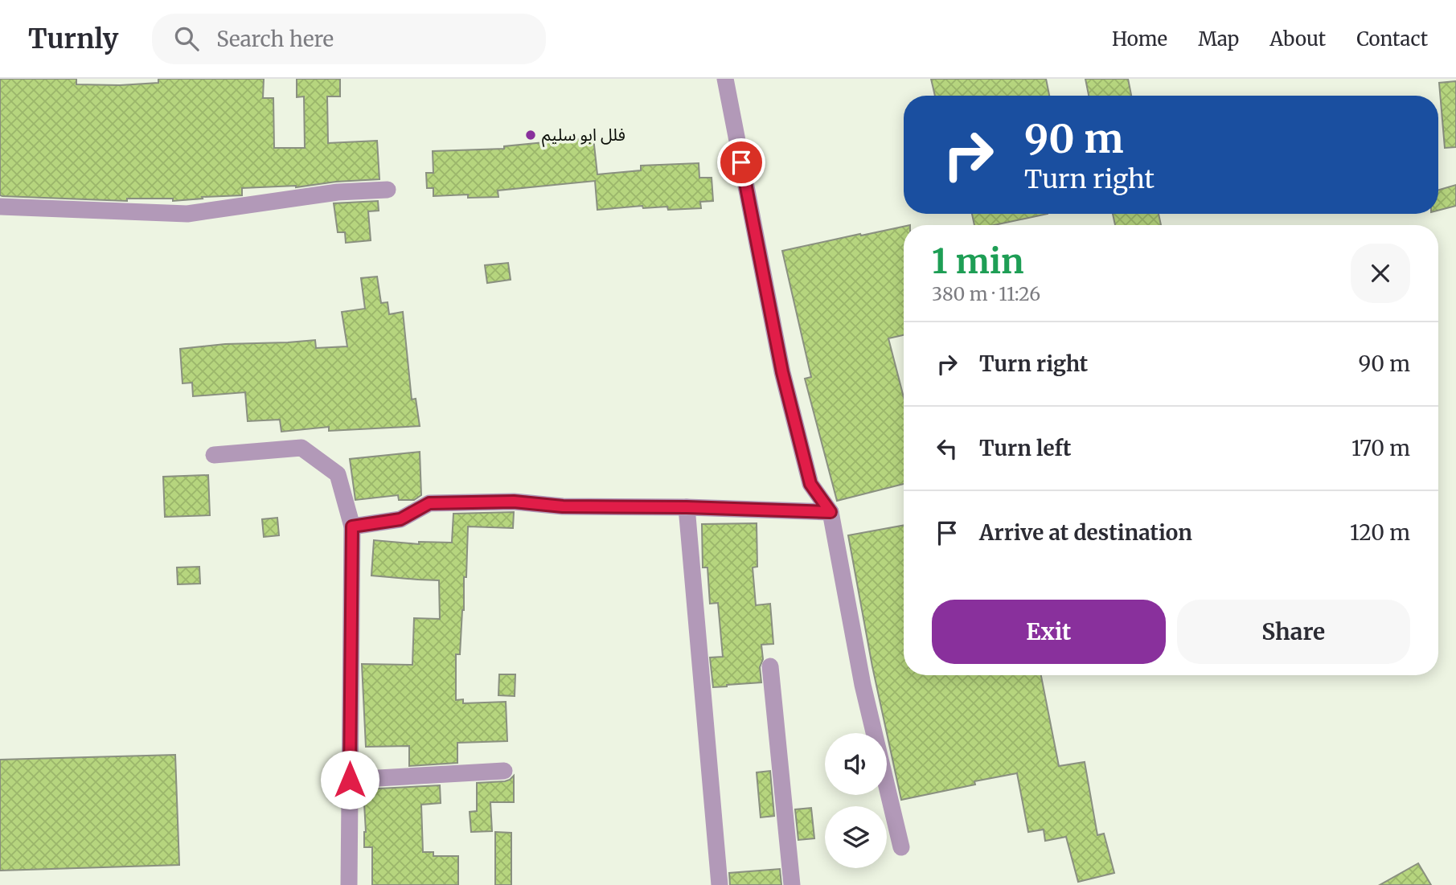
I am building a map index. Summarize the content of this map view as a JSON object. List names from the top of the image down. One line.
{"places":["فلل ابو سليم"],"page":{"header":"Turnly","search":"Search here","nav":["Home","Map","About","Contact"],"turn":["90 m","Turn right"],"heading":["1 min","380 m · 11:26"],"list":[{"name":"Turn right","value":"90 m"},{"name":"Turn left","value":"170 m"},{"name":"Arrive at destination","value":"120 m"}],"buttons":["Exit","Share"]}}
